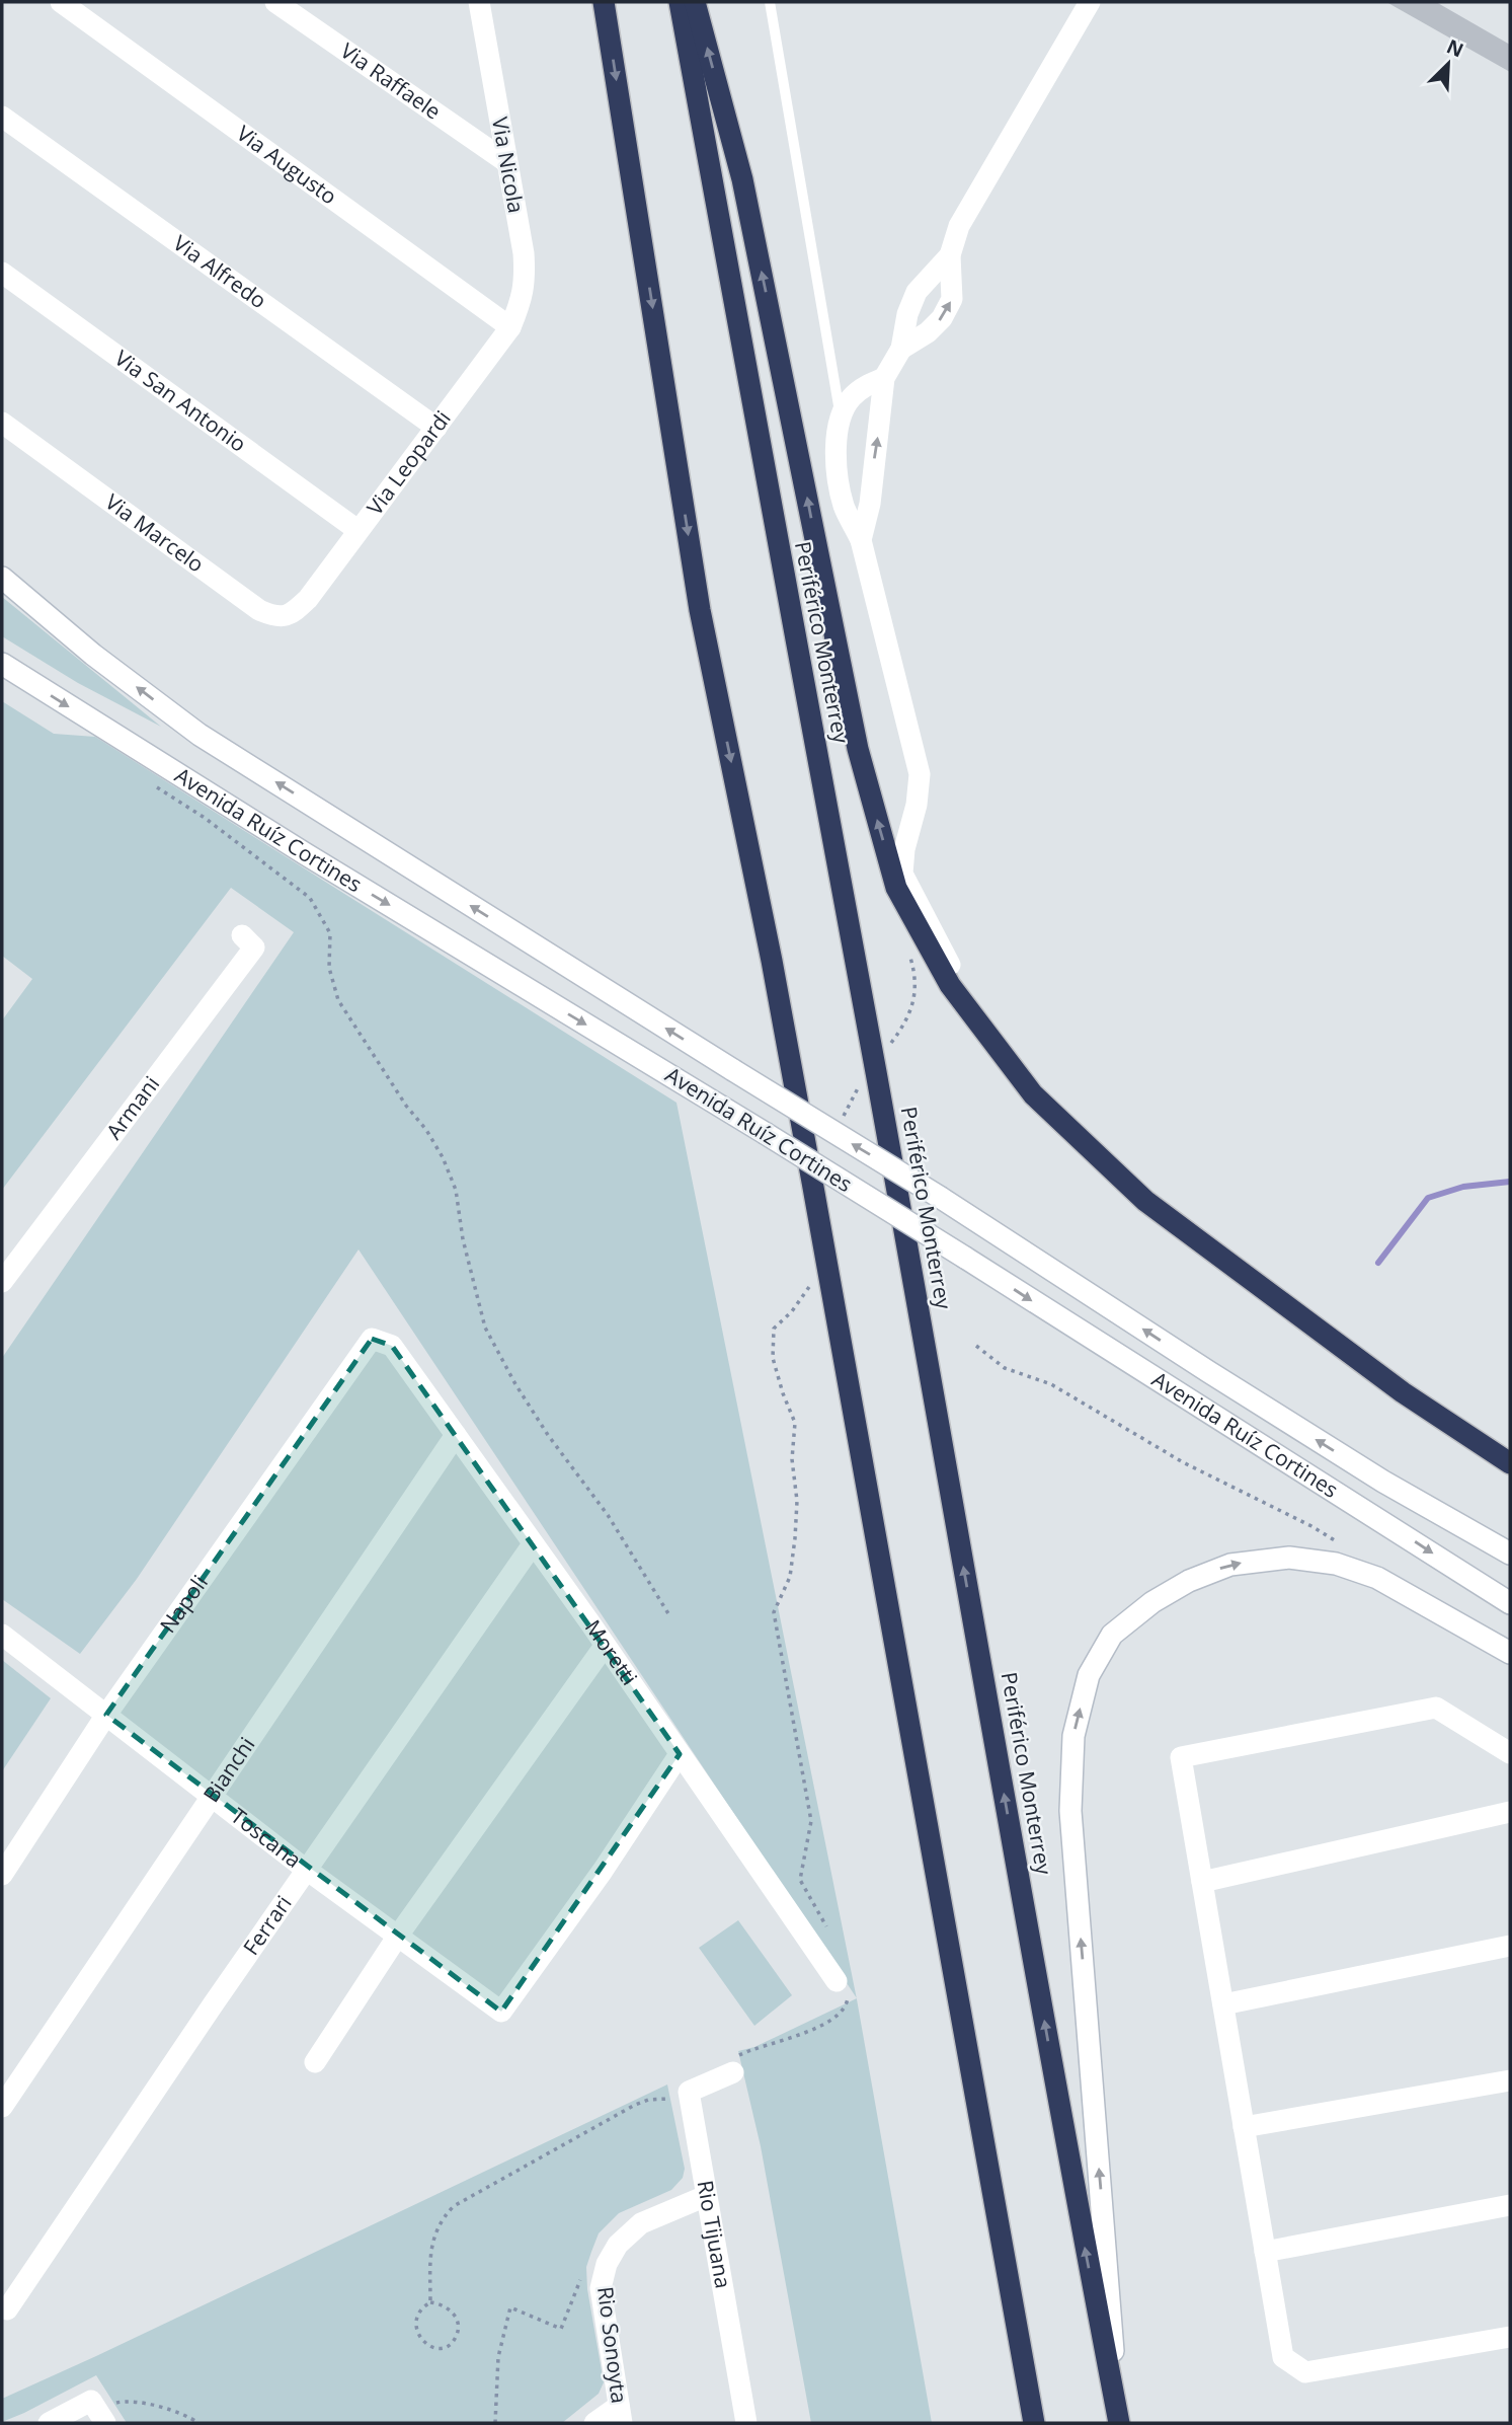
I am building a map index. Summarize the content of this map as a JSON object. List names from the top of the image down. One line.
{"streets":{"highway":["Periférico Monterrey"],"street":["Via Raffaele","Via Augusto","Via Nicola","Via Alfredo","Via San Antonio","Via Leopardi","Via Marcelo","Avenida Ruíz Cortines","Armani","Napoli","Moretti","Bianchi","Toscana","Ferrari","Rio Tijuana","Rio Sonoyta"]},"crossings":[["Via Raffaele","Via Nicola"],["Via Augusto","Via Nicola"],["Via Augusto","Via Leopardi"],["Via Nicola","Via Leopardi"],["Via Alfredo","Via Leopardi"],["Via San Antonio","Via Leopardi"],["Via Leopardi","Via Marcelo"],["Napoli","Moretti"],["Napoli","Toscana"],["Moretti","Bianchi"],["Moretti","Toscana"],["Moretti","Ferrari"],["Bianchi","Toscana"],["Toscana","Ferrari"],["Rio Tijuana","Rio Sonoyta"]],"north":"top right"}
